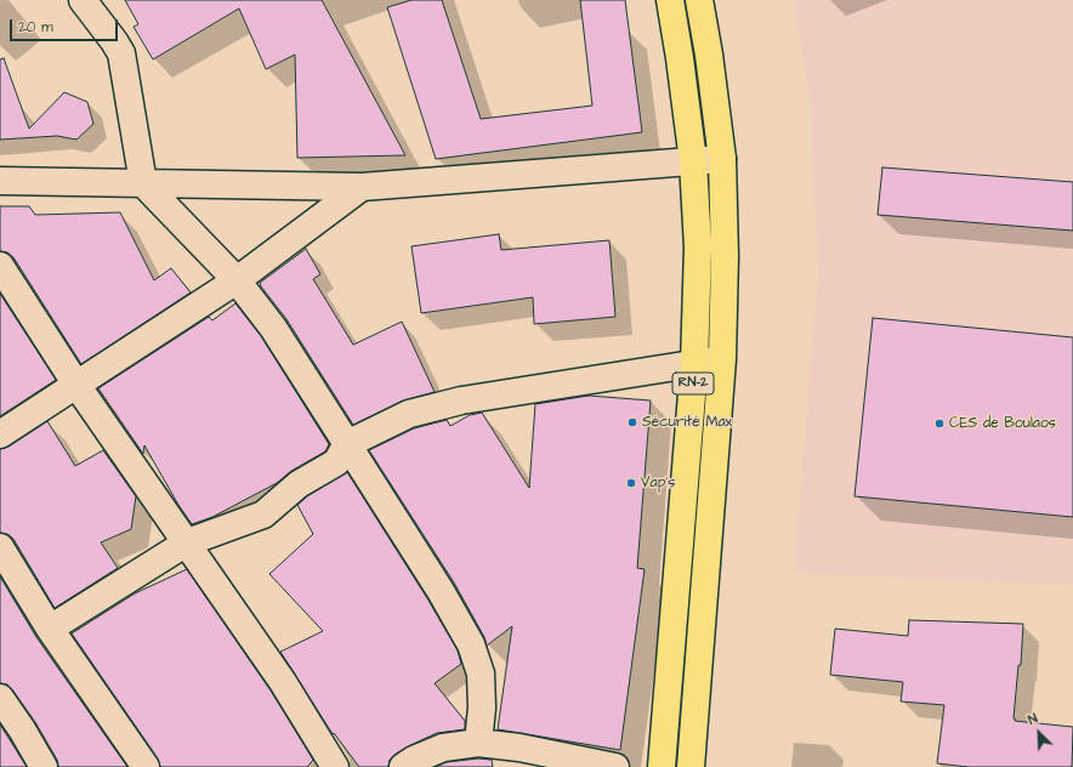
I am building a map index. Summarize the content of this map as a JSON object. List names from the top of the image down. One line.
{"streets":{"main road":["RN-2"]},"places":["Sécurité Max","CES de Boulaos","Vap's"],"scale_bar":"20 m","north":"top left"}
